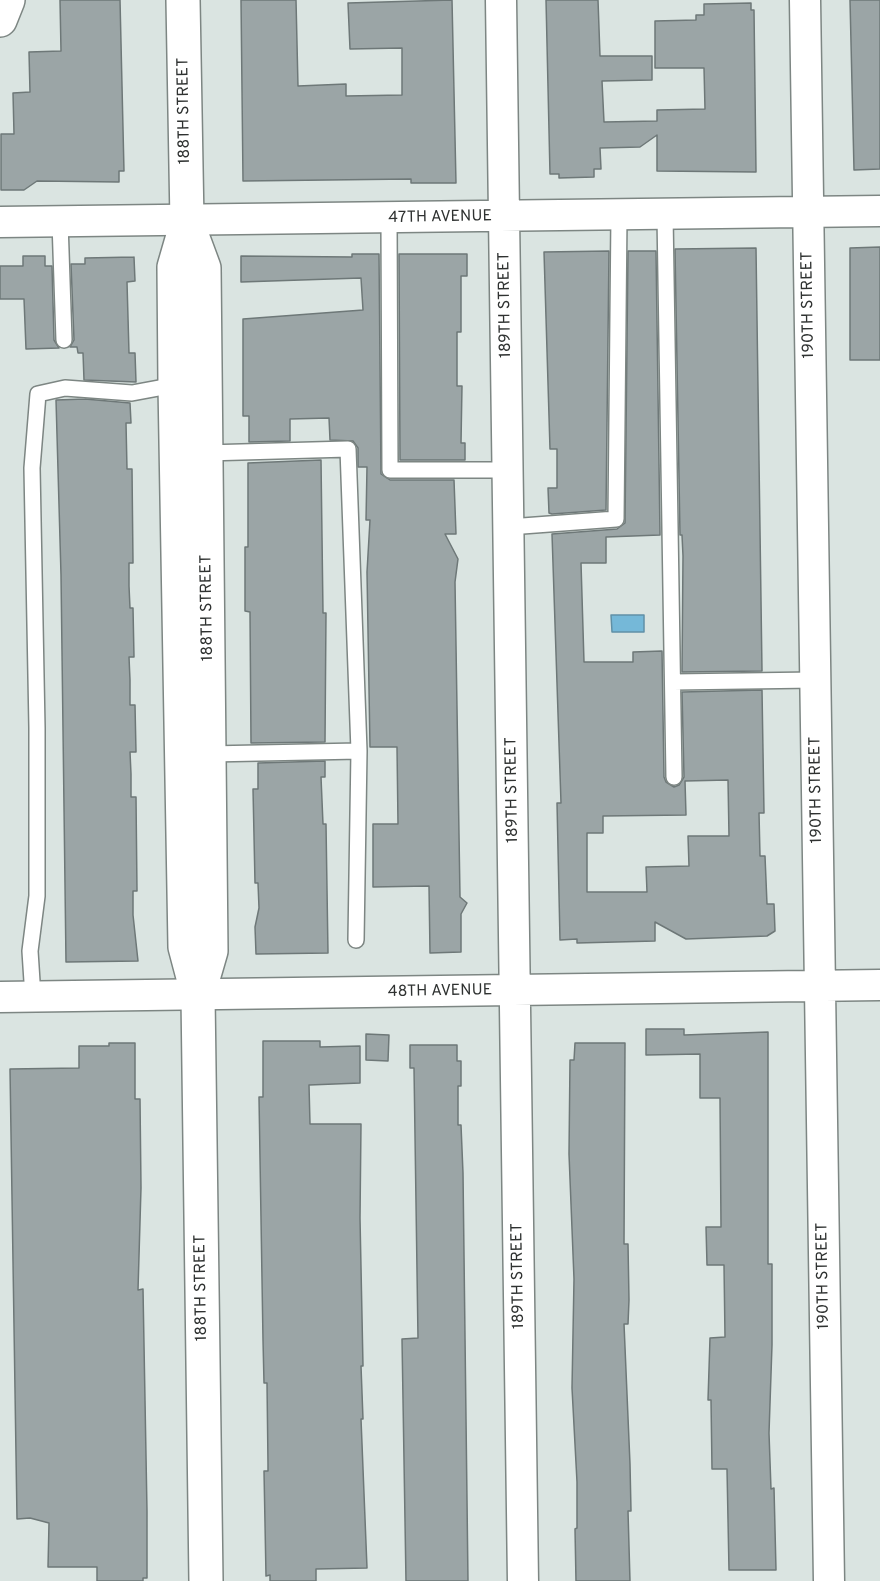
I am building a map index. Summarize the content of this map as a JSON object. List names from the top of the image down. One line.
{"streets":{"street":["188TH STREET","47TH AVENUE","189TH STREET","190TH STREET","48TH AVENUE"]},"crossings":[["188TH STREET","47TH AVENUE"],["188TH STREET","48TH AVENUE"],["47TH AVENUE","189TH STREET"],["47TH AVENUE","190TH STREET"],["189TH STREET","48TH AVENUE"],["190TH STREET","48TH AVENUE"]]}
